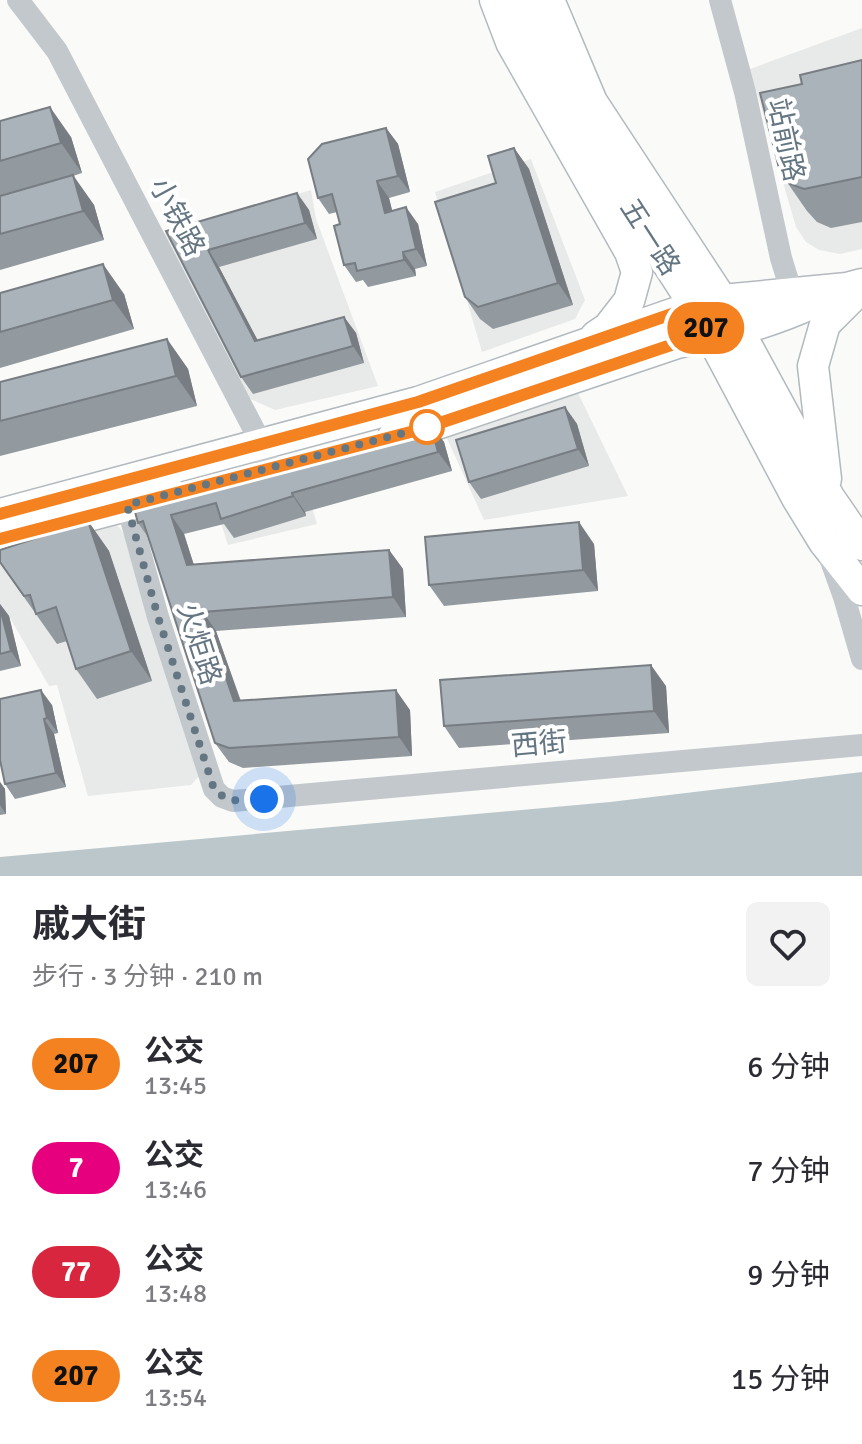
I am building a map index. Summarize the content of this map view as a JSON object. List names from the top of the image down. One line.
{"streets":{"main road":["五一路"],"street":["站前路","小铁路","火炬路","西街"]},"crossings":[["火炬路","西街"]],"lines":["bus line 207"],"page":{"on_map":"207","heading":["戚大街","步行 · 3 分钟 · 210 m"],"list":[{"mark":"207","name":"公交","note":"13:45","value":"6 分钟"},{"mark":"7","name":"公交","note":"13:46","value":"7 分钟"},{"mark":"77","name":"公交","note":"13:48","value":"9 分钟"},{"mark":"207","name":"公交","note":"13:54","value":"15 分钟"}]}}
